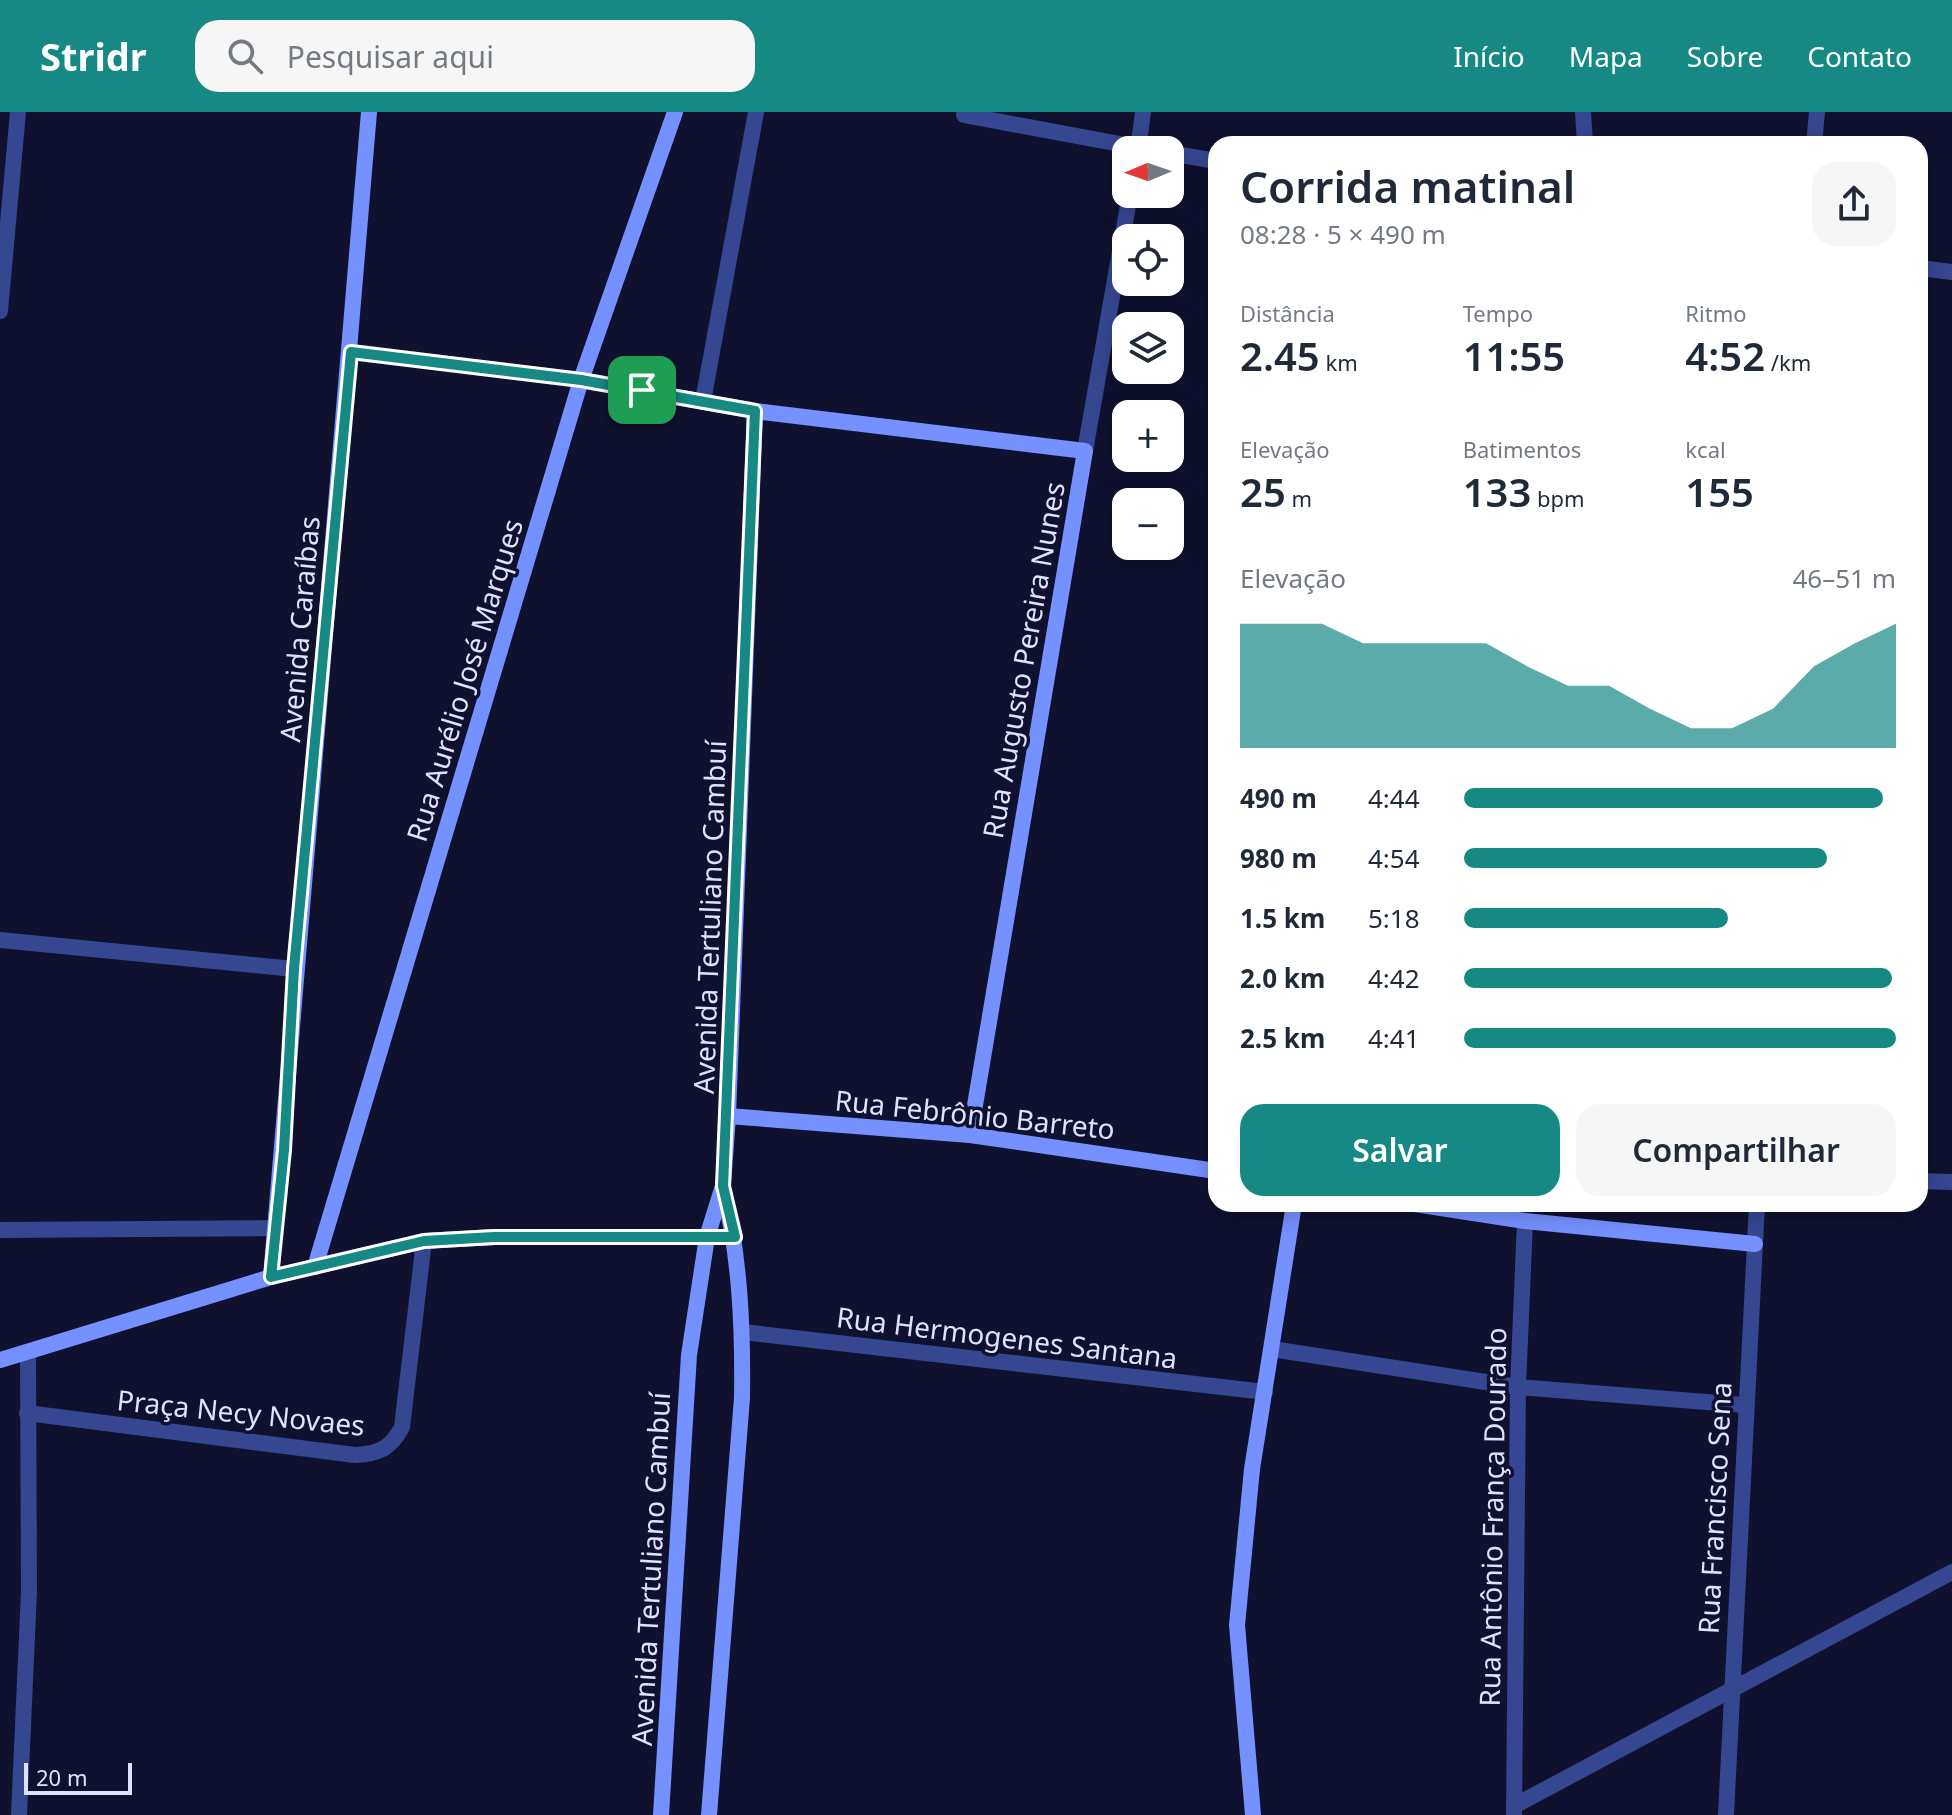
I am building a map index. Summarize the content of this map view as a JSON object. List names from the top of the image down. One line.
{"streets":{"main road":["Avenida Caraíbas","Rua Augusto Pereira Nunes","Rua Aurélio José Marques","Avenida Tertuliano Cambuí","Rua Febrônio Barreto"],"street":["Rua Hermogenes Santana","Praça Necy Novaes","Rua Francisco Sena","Rua Antônio França Dourado"]},"crossings":[["Rua Augusto Pereira Nunes","Rua Febrônio Barreto"],["Avenida Tertuliano Cambuí","Rua Febrônio Barreto"],["Avenida Tertuliano Cambuí","Rua Hermogenes Santana"]],"scale_bar":"20 m","north":"left","page":{"header":"Stridr","search":"Pesquisar aqui","nav":["Início","Mapa","Sobre","Contato"],"map_buttons":["+","−"],"heading":["Corrida matinal","08:28 · 5 × 490 m"],"stats":[["Distância","2.45 km"],["Tempo","11:55"],["Ritmo","4:52 /km"],["Elevação","25 m"],["Batimentos","133 bpm"],["kcal","155"]],"chart":["Elevação","46–51 m"],"list":[{"name":"490 m","note":"4:44"},{"name":"980 m","note":"4:54"},{"name":"1.5 km","note":"5:18"},{"name":"2.0 km","note":"4:42"},{"name":"2.5 km","note":"4:41"}],"buttons":["Salvar","Compartilhar"],"scale":"20 m"}}
